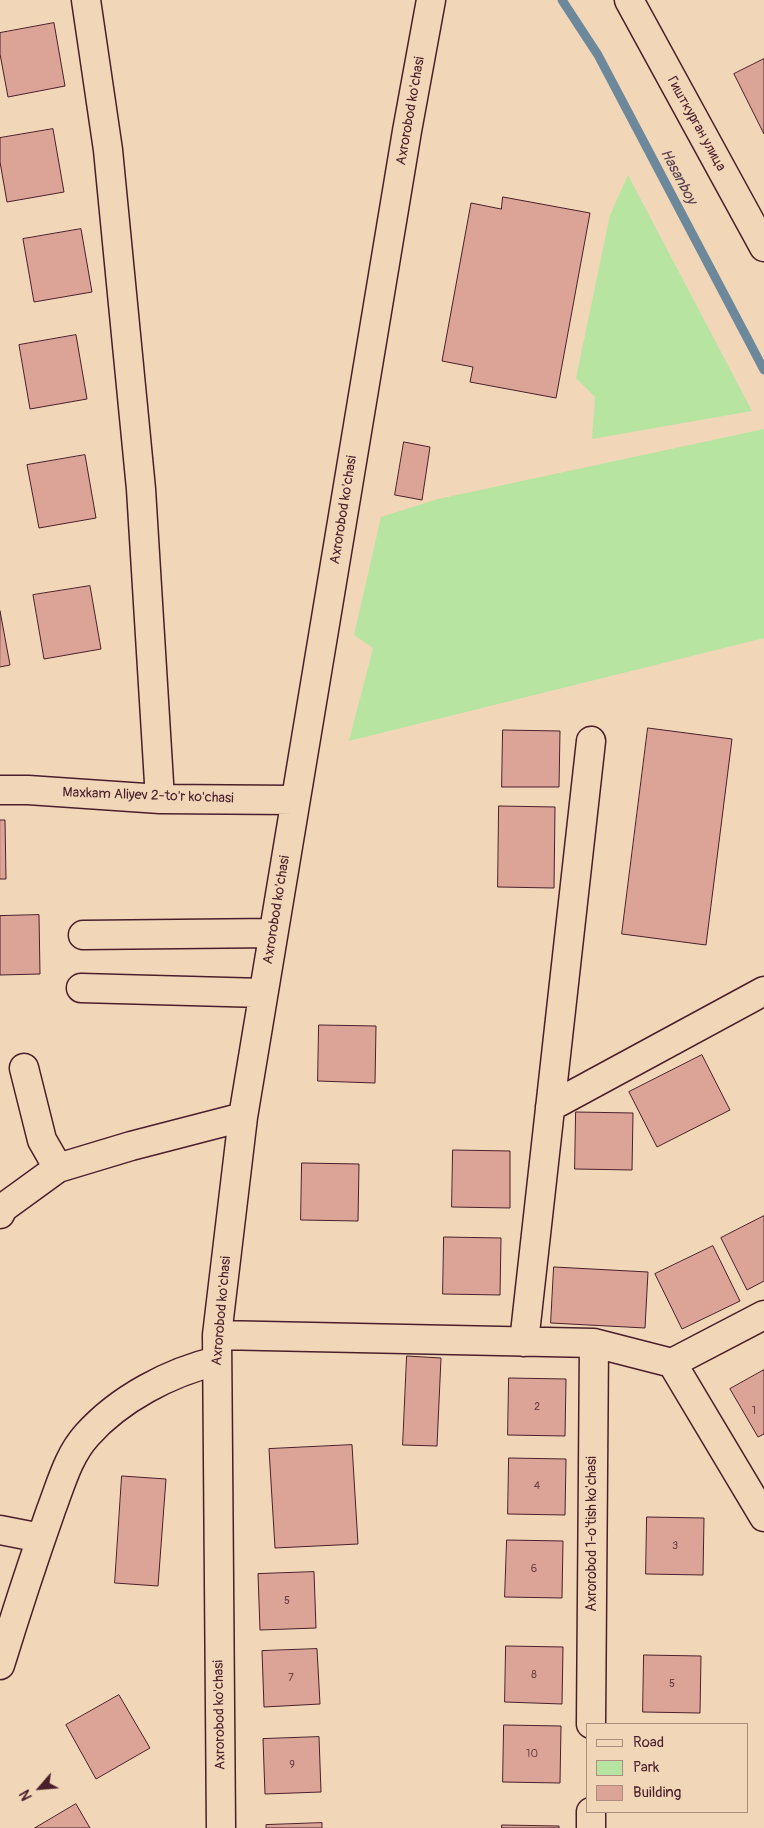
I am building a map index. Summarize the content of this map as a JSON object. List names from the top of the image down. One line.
{"streets":{"street":["Axrorobod ko'chasi","Гишткурган улица","Maxkam Aliyev 2-to'r ko'chasi","Axrorobod 1-o'tish ko'chasi"]},"crossings":[["Axrorobod ko'chasi","Maxkam Aliyev 2-to'r ko'chasi"]],"water":["Hasanboy"],"house_numbers":["2","1","4","3","6","5","8","7","5","10","9"],"legend":["Road","Park","Building"],"north":"bottom left"}
